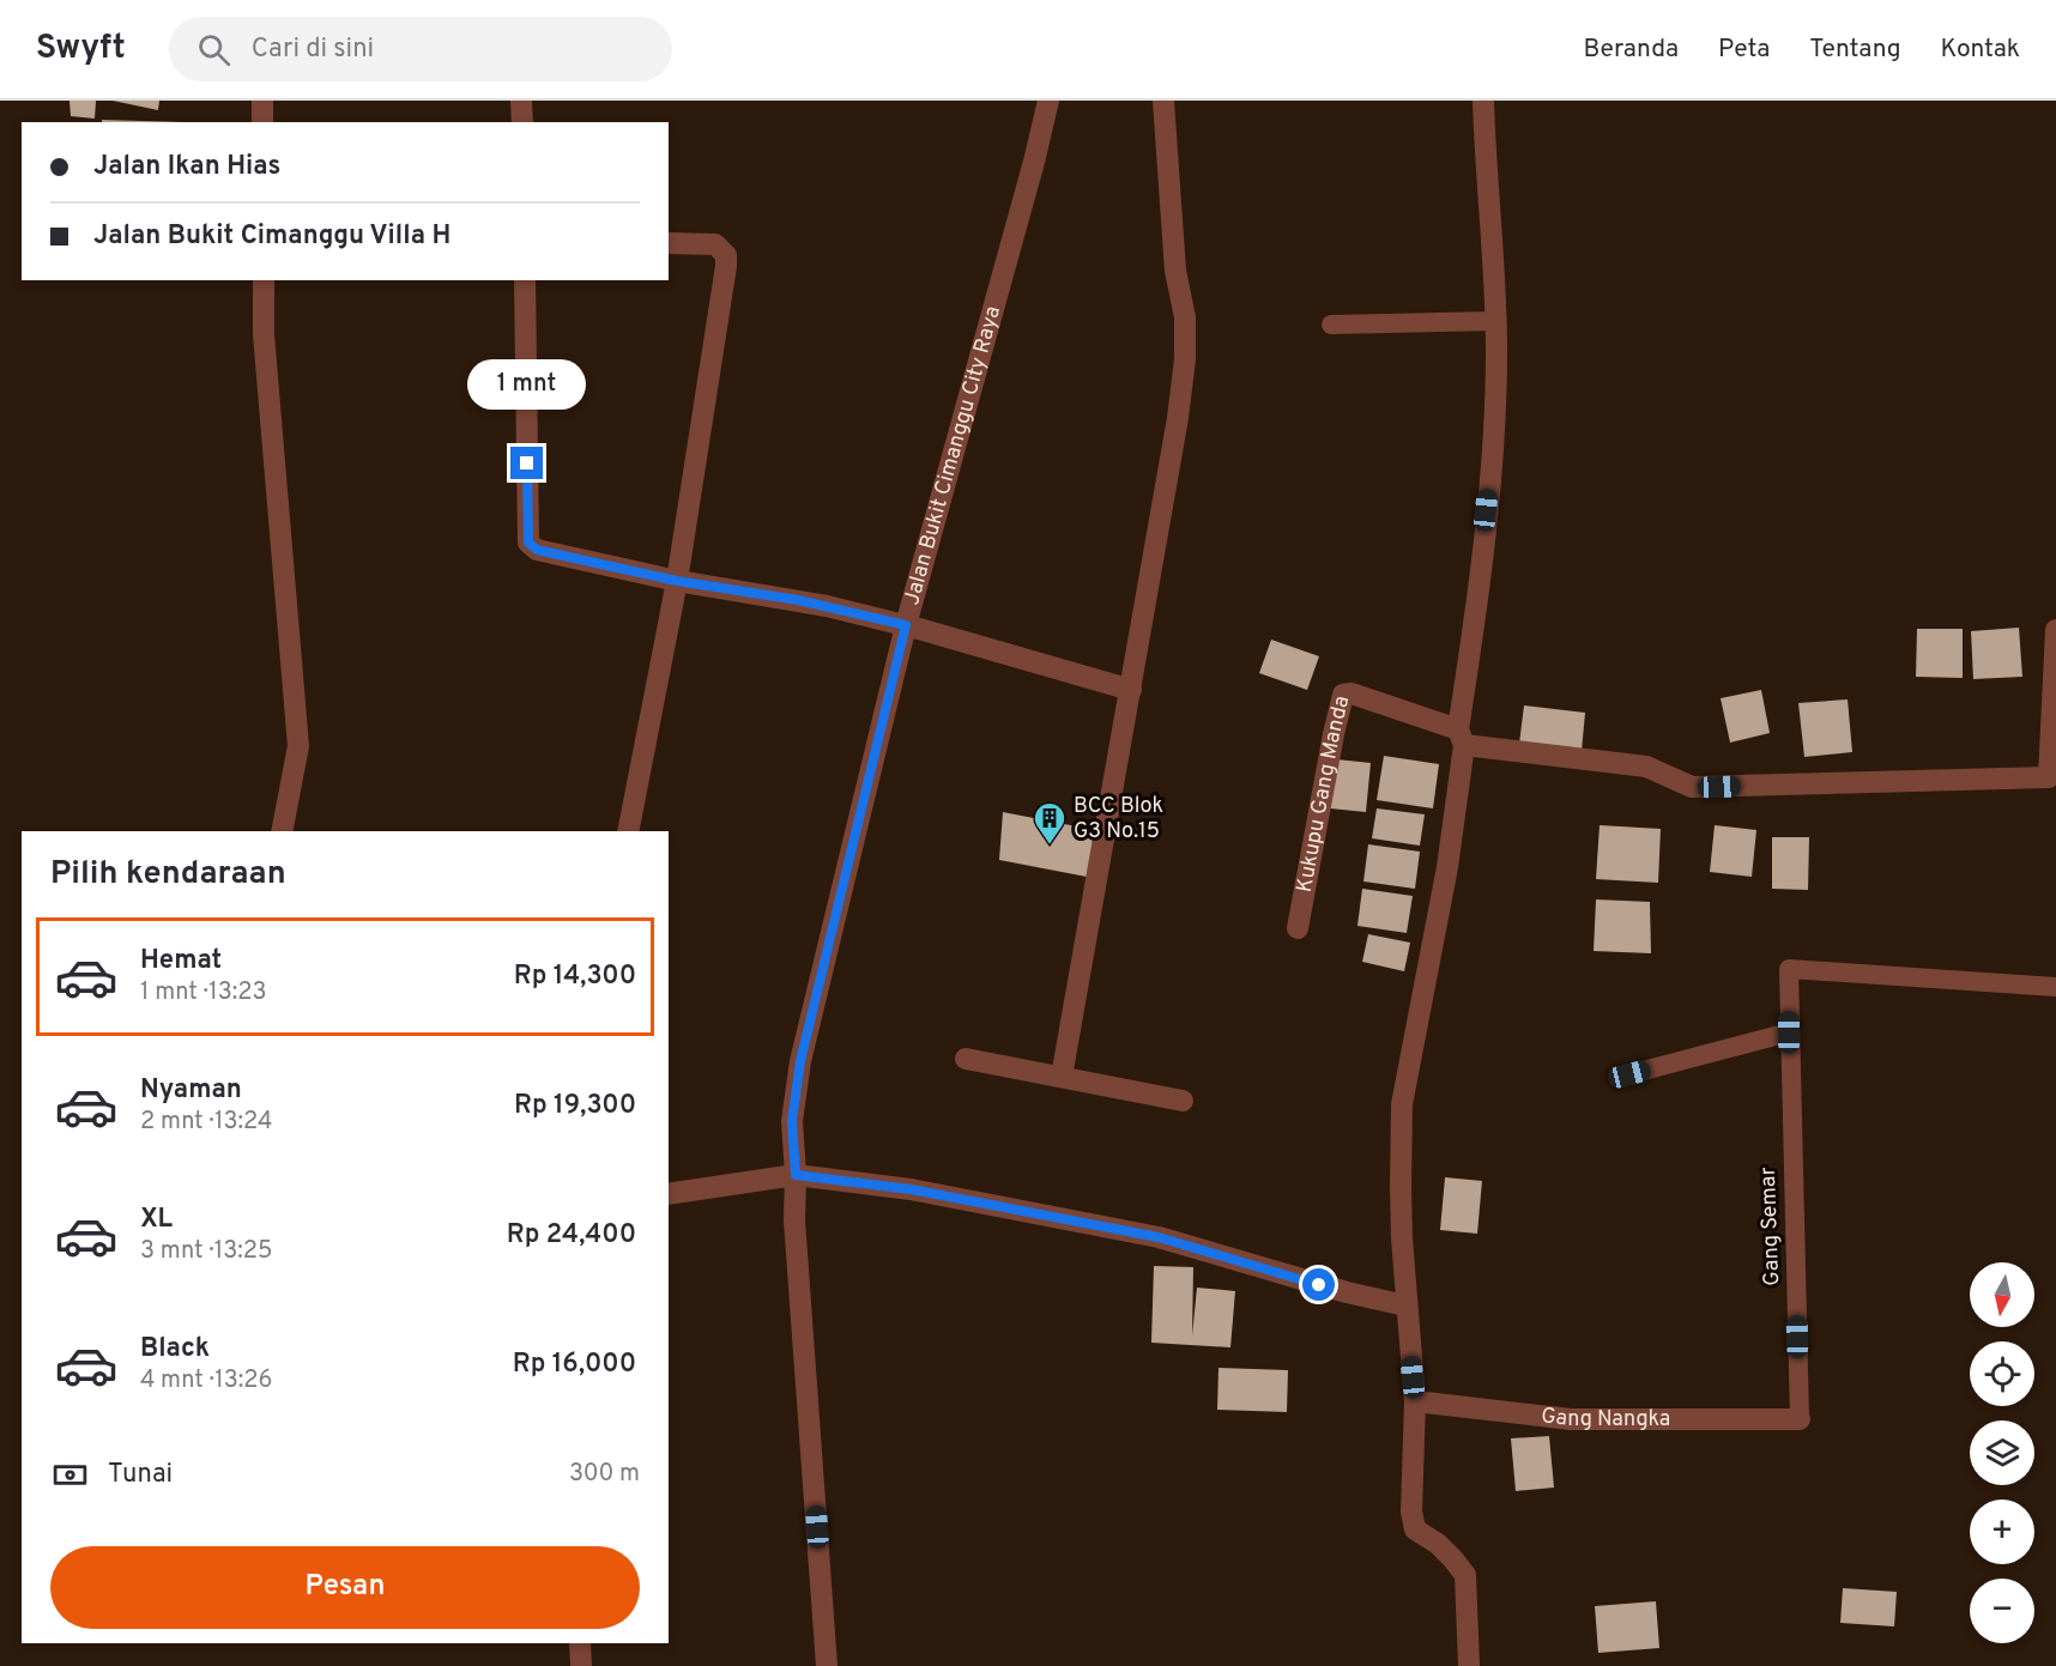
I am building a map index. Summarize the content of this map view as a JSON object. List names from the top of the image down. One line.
{"streets":{"street":["Jalan Bukit Cimanggu City Raya","Kukupu Gang Manda","Gang Nangka"],"lane":["Gang Semar"]},"crossings":[["Gang Semar","Gang Nangka"]],"places":{"building":["BCC Blok G3 No.15"]},"north":"bottom","page":{"header":"Swyft","search":"Cari di sini","nav":["Beranda","Peta","Tentang","Kontak"],"banner":["Jalan Ikan Hias","Jalan Bukit Cimanggu Villa H"],"bubble":"1 mnt","heading":"Pilih kendaraan","list":[{"name":"Hemat","note":"1 mnt · 13:23","value":"Rp 14,300"},{"name":"Nyaman","note":"2 mnt · 13:24","value":"Rp 19,300"},{"name":"XL","note":"3 mnt · 13:25","value":"Rp 24,400"},{"name":"Black","note":"4 mnt · 13:26","value":"Rp 16,000"}],"map_buttons":["+","−"],"pay":["Tunai","300 m"],"buttons":"Pesan"}}
